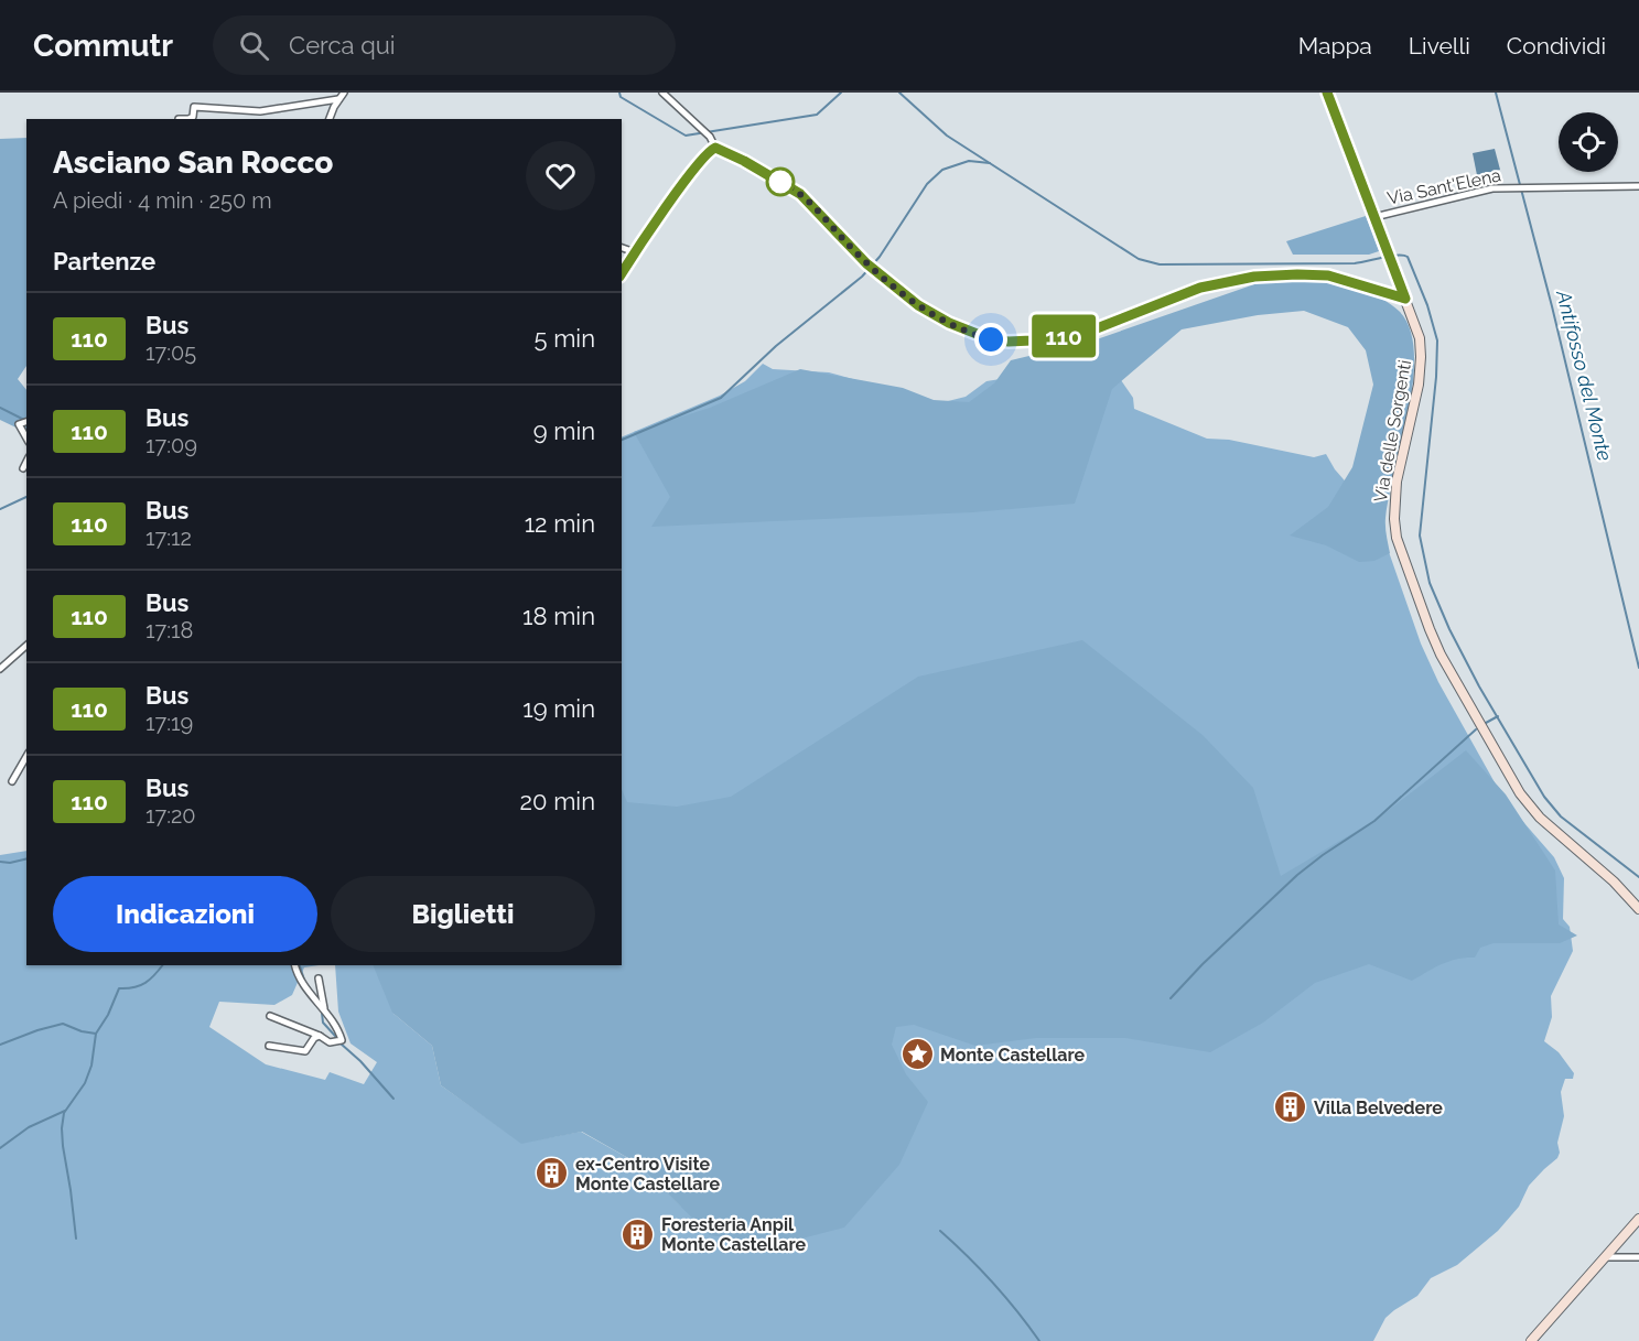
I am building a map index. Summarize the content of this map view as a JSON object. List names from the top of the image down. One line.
{"streets":{"main road":["Via delle Sorgenti"],"street":["Via Sant'Elena"]},"crossings":[["Via Sant'Elena","Via delle Sorgenti"]],"water":["Antifosso del Monte"],"places":{"place":["Monte Castellare"],"building":["Villa Belvedere","ex-Centro Visite Monte Castellare","Foresteria Anpil Monte Castellare"]},"lines":["bus line 110"],"page":{"header":"Commutr","search":"Cerca qui","nav":["Mappa","Livelli","Condividi"],"on_map":"110","heading":[["Asciano San Rocco","A piedi · 4 min · 250 m"],"Partenze"],"list":[{"mark":"110","name":"Bus","note":"17:05","value":"5 min"},{"mark":"110","name":"Bus","note":"17:09","value":"9 min"},{"mark":"110","name":"Bus","note":"17:12","value":"12 min"},{"mark":"110","name":"Bus","note":"17:18","value":"18 min"},{"mark":"110","name":"Bus","note":"17:19","value":"19 min"},{"mark":"110","name":"Bus","note":"17:20","value":"20 min"}],"buttons":["Indicazioni","Biglietti"]}}
